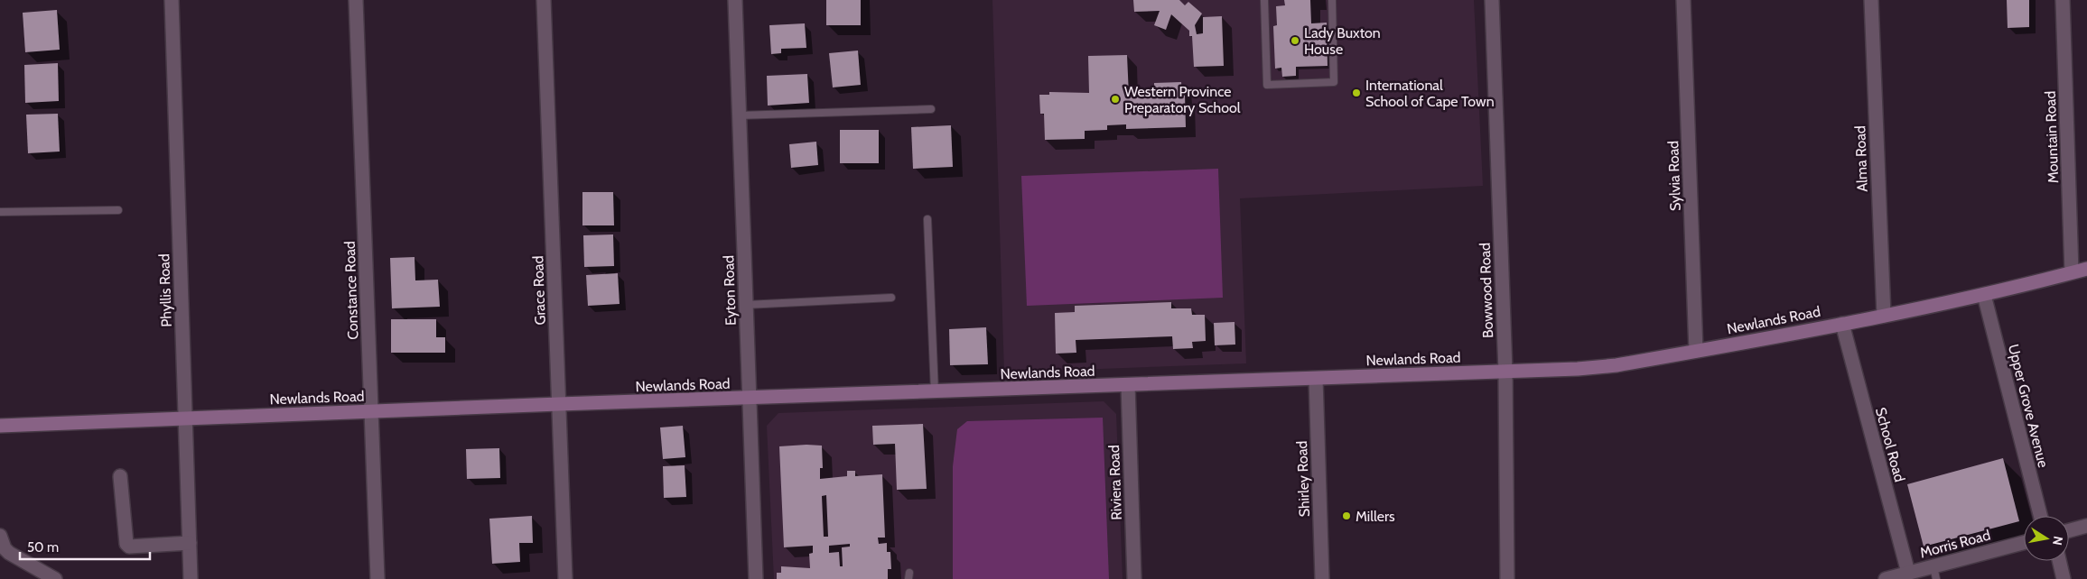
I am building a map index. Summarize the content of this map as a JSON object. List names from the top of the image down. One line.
{"streets":{"main road":["Newlands Road"],"street":["Mountain Road","Alma Road","Sylvia Road","Phyllis Road","Constance Road","Grace Road","Eyton Road","Bowwood Road","Upper Grove Avenue","School Road","Shirley Road","Riviera Road","Morris Road"]},"crossings":[["Mountain Road","Newlands Road"],["Alma Road","Newlands Road"],["Sylvia Road","Newlands Road"],["Phyllis Road","Newlands Road"],["Constance Road","Newlands Road"],["Grace Road","Newlands Road"],["Eyton Road","Newlands Road"],["Bowwood Road","Newlands Road"],["Newlands Road","Upper Grove Avenue"],["Newlands Road","School Road"],["Newlands Road","Shirley Road"],["Newlands Road","Riviera Road"],["School Road","Morris Road"]],"places":["Lady Buxton House","International School of Cape Town","Western Province Preparatory School","Millers"],"scale_bar":"50 m","north":"right"}
